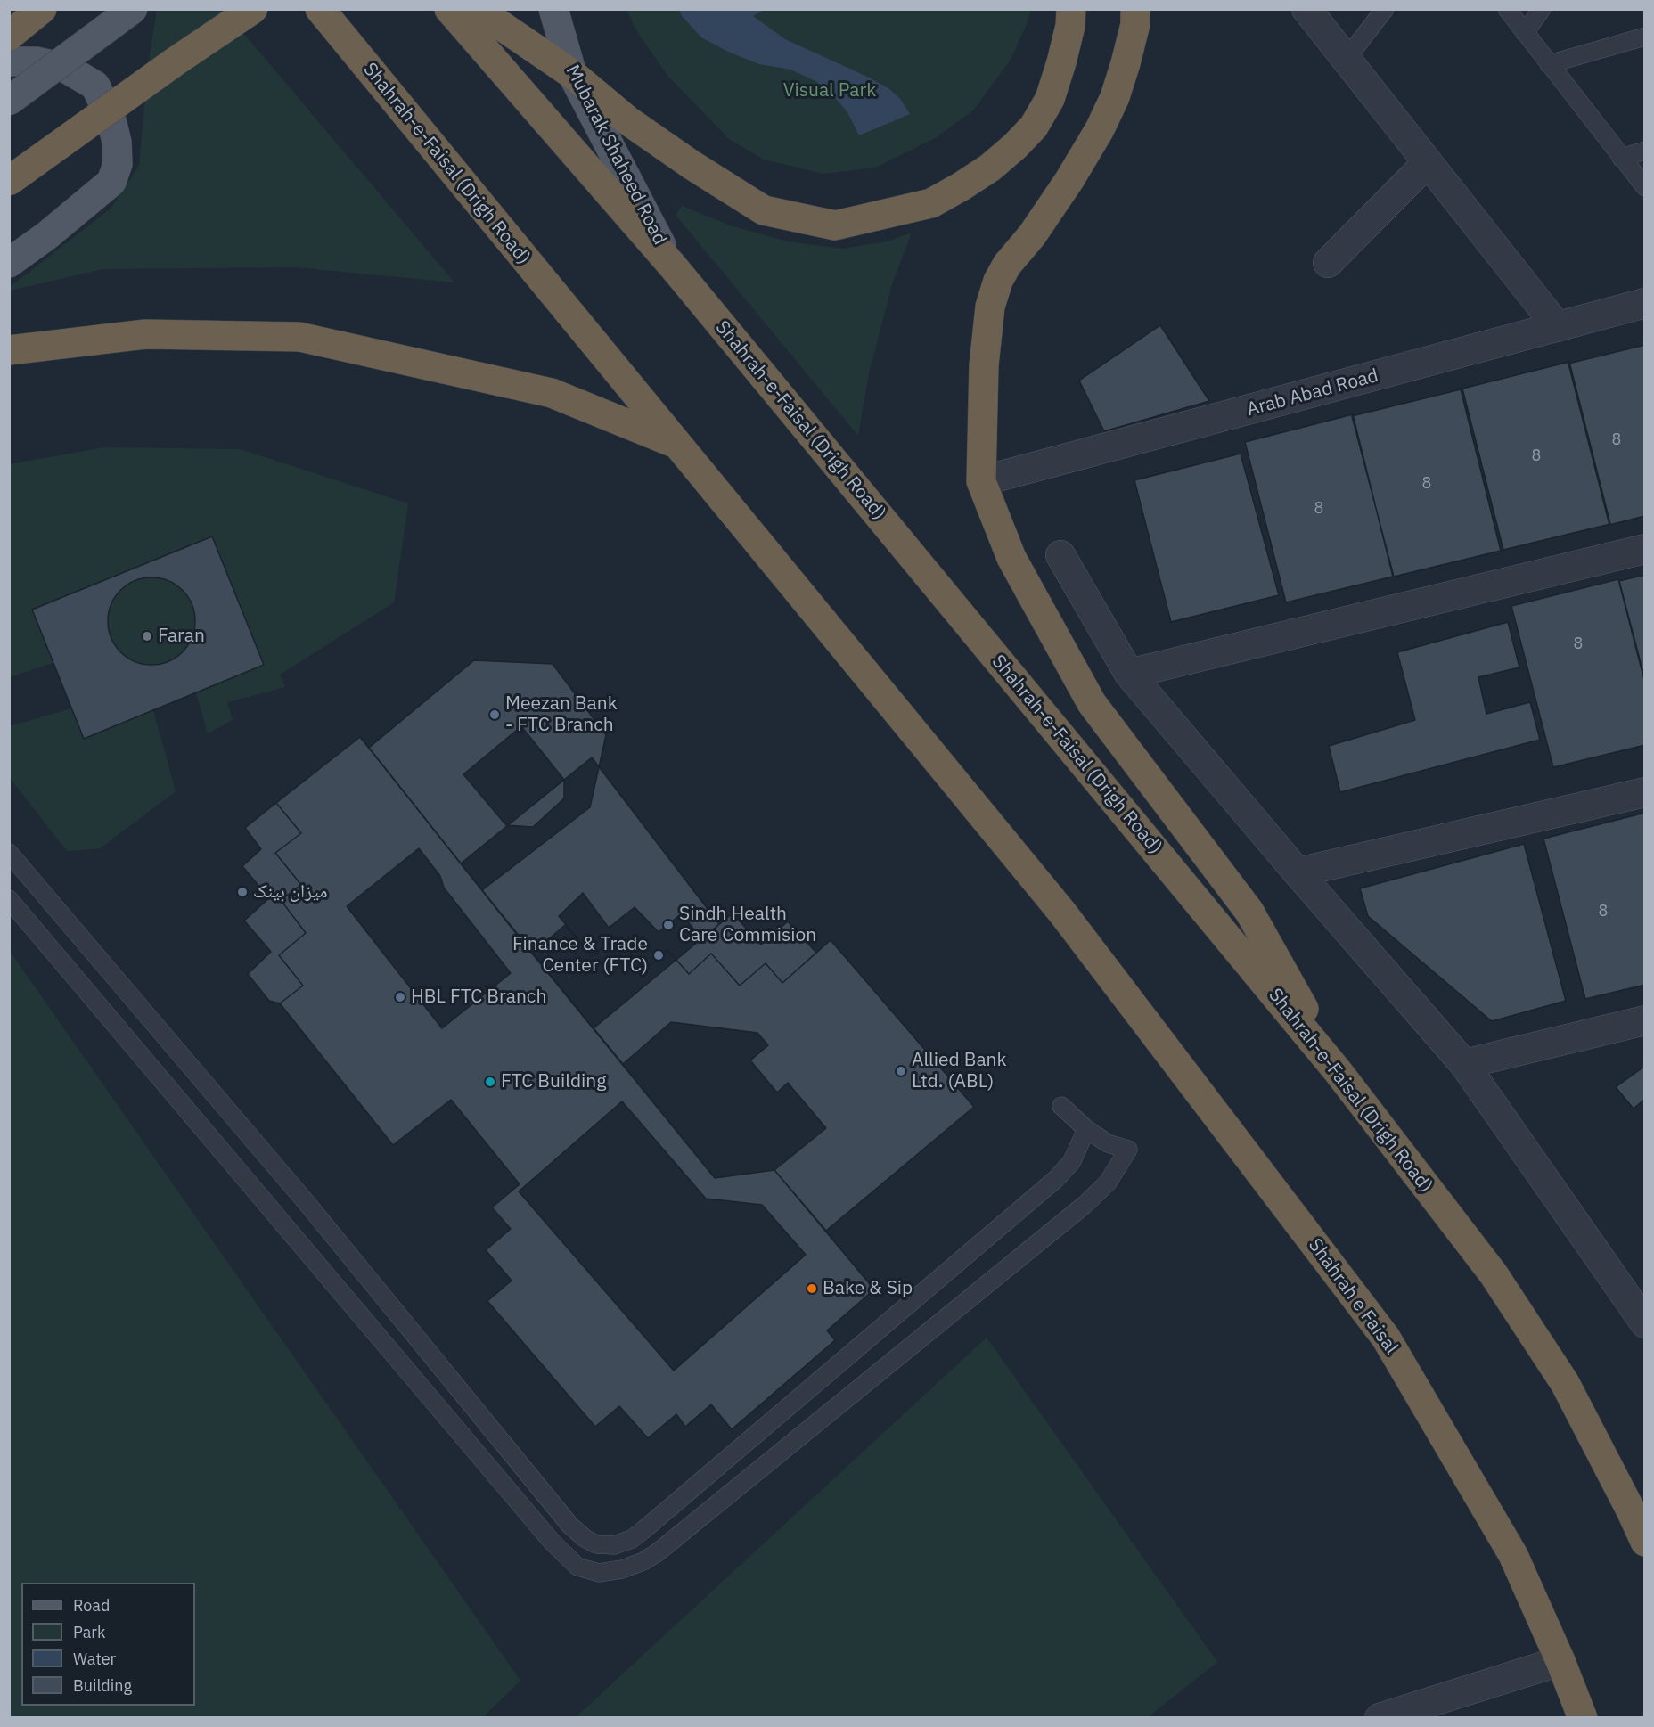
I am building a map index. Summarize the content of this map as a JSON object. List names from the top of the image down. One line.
{"streets":{"highway":["Shahrah-e-Faisal (Drigh Road)","Shahrah e Faisal"],"main road":["Mubarak Shaheed Road"],"street":["Arab Abad Road"]},"crossings":[["Mubarak Shaheed Road","Shahrah-e-Faisal (Drigh Road)"],["Shahrah-e-Faisal (Drigh Road)","Shahrah e Faisal"]],"parks":["Visual Park"],"places":["Faran","Meezan Bank - FTC Branch","میزان بینک","Sindh Health Care Commision","Finance & Trade Center (FTC)","HBL FTC Branch","Allied Bank Ltd. (ABL)","FTC Building","Bake & Sip"],"house_numbers":["8","8","8","8","8","8"],"legend":["Road","Park","Water","Building"]}
